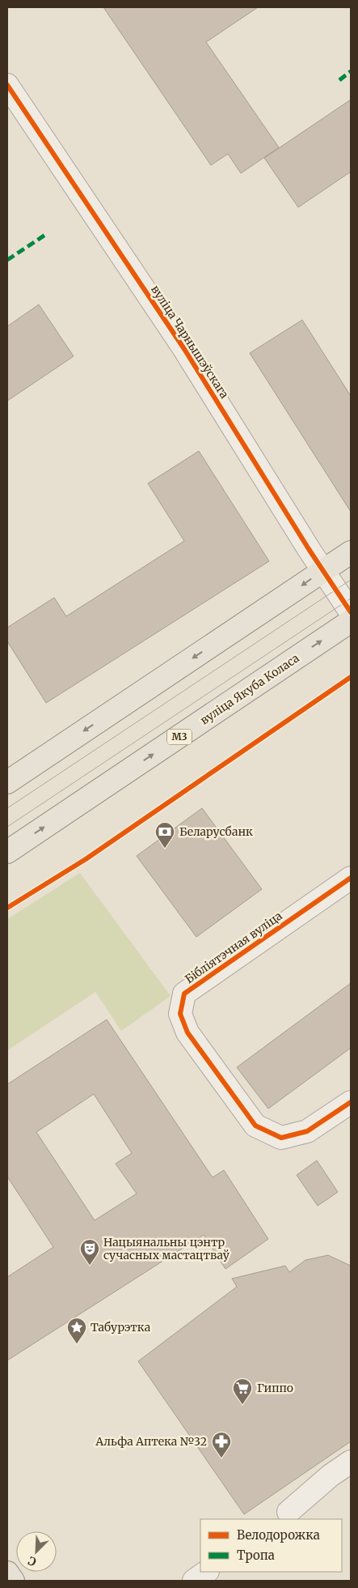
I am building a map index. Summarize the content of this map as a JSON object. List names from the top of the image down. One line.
{"streets":{"main road":["вуліца Якуба Коласа","М3"],"street":["вуліца Чарнышэўскага","Бібліятэчная вуліца"]},"places":{"bank":["Беларусбанк"],"theatre":["Нацыянальны цэнтр сучасных мастацтваў"],"place":["Табурэтка"],"supermarket":["Гиппо"],"pharmacy":["Альфа Аптека №32"]},"legend":["Велодорожка","Тропа"],"north":"bottom left"}
